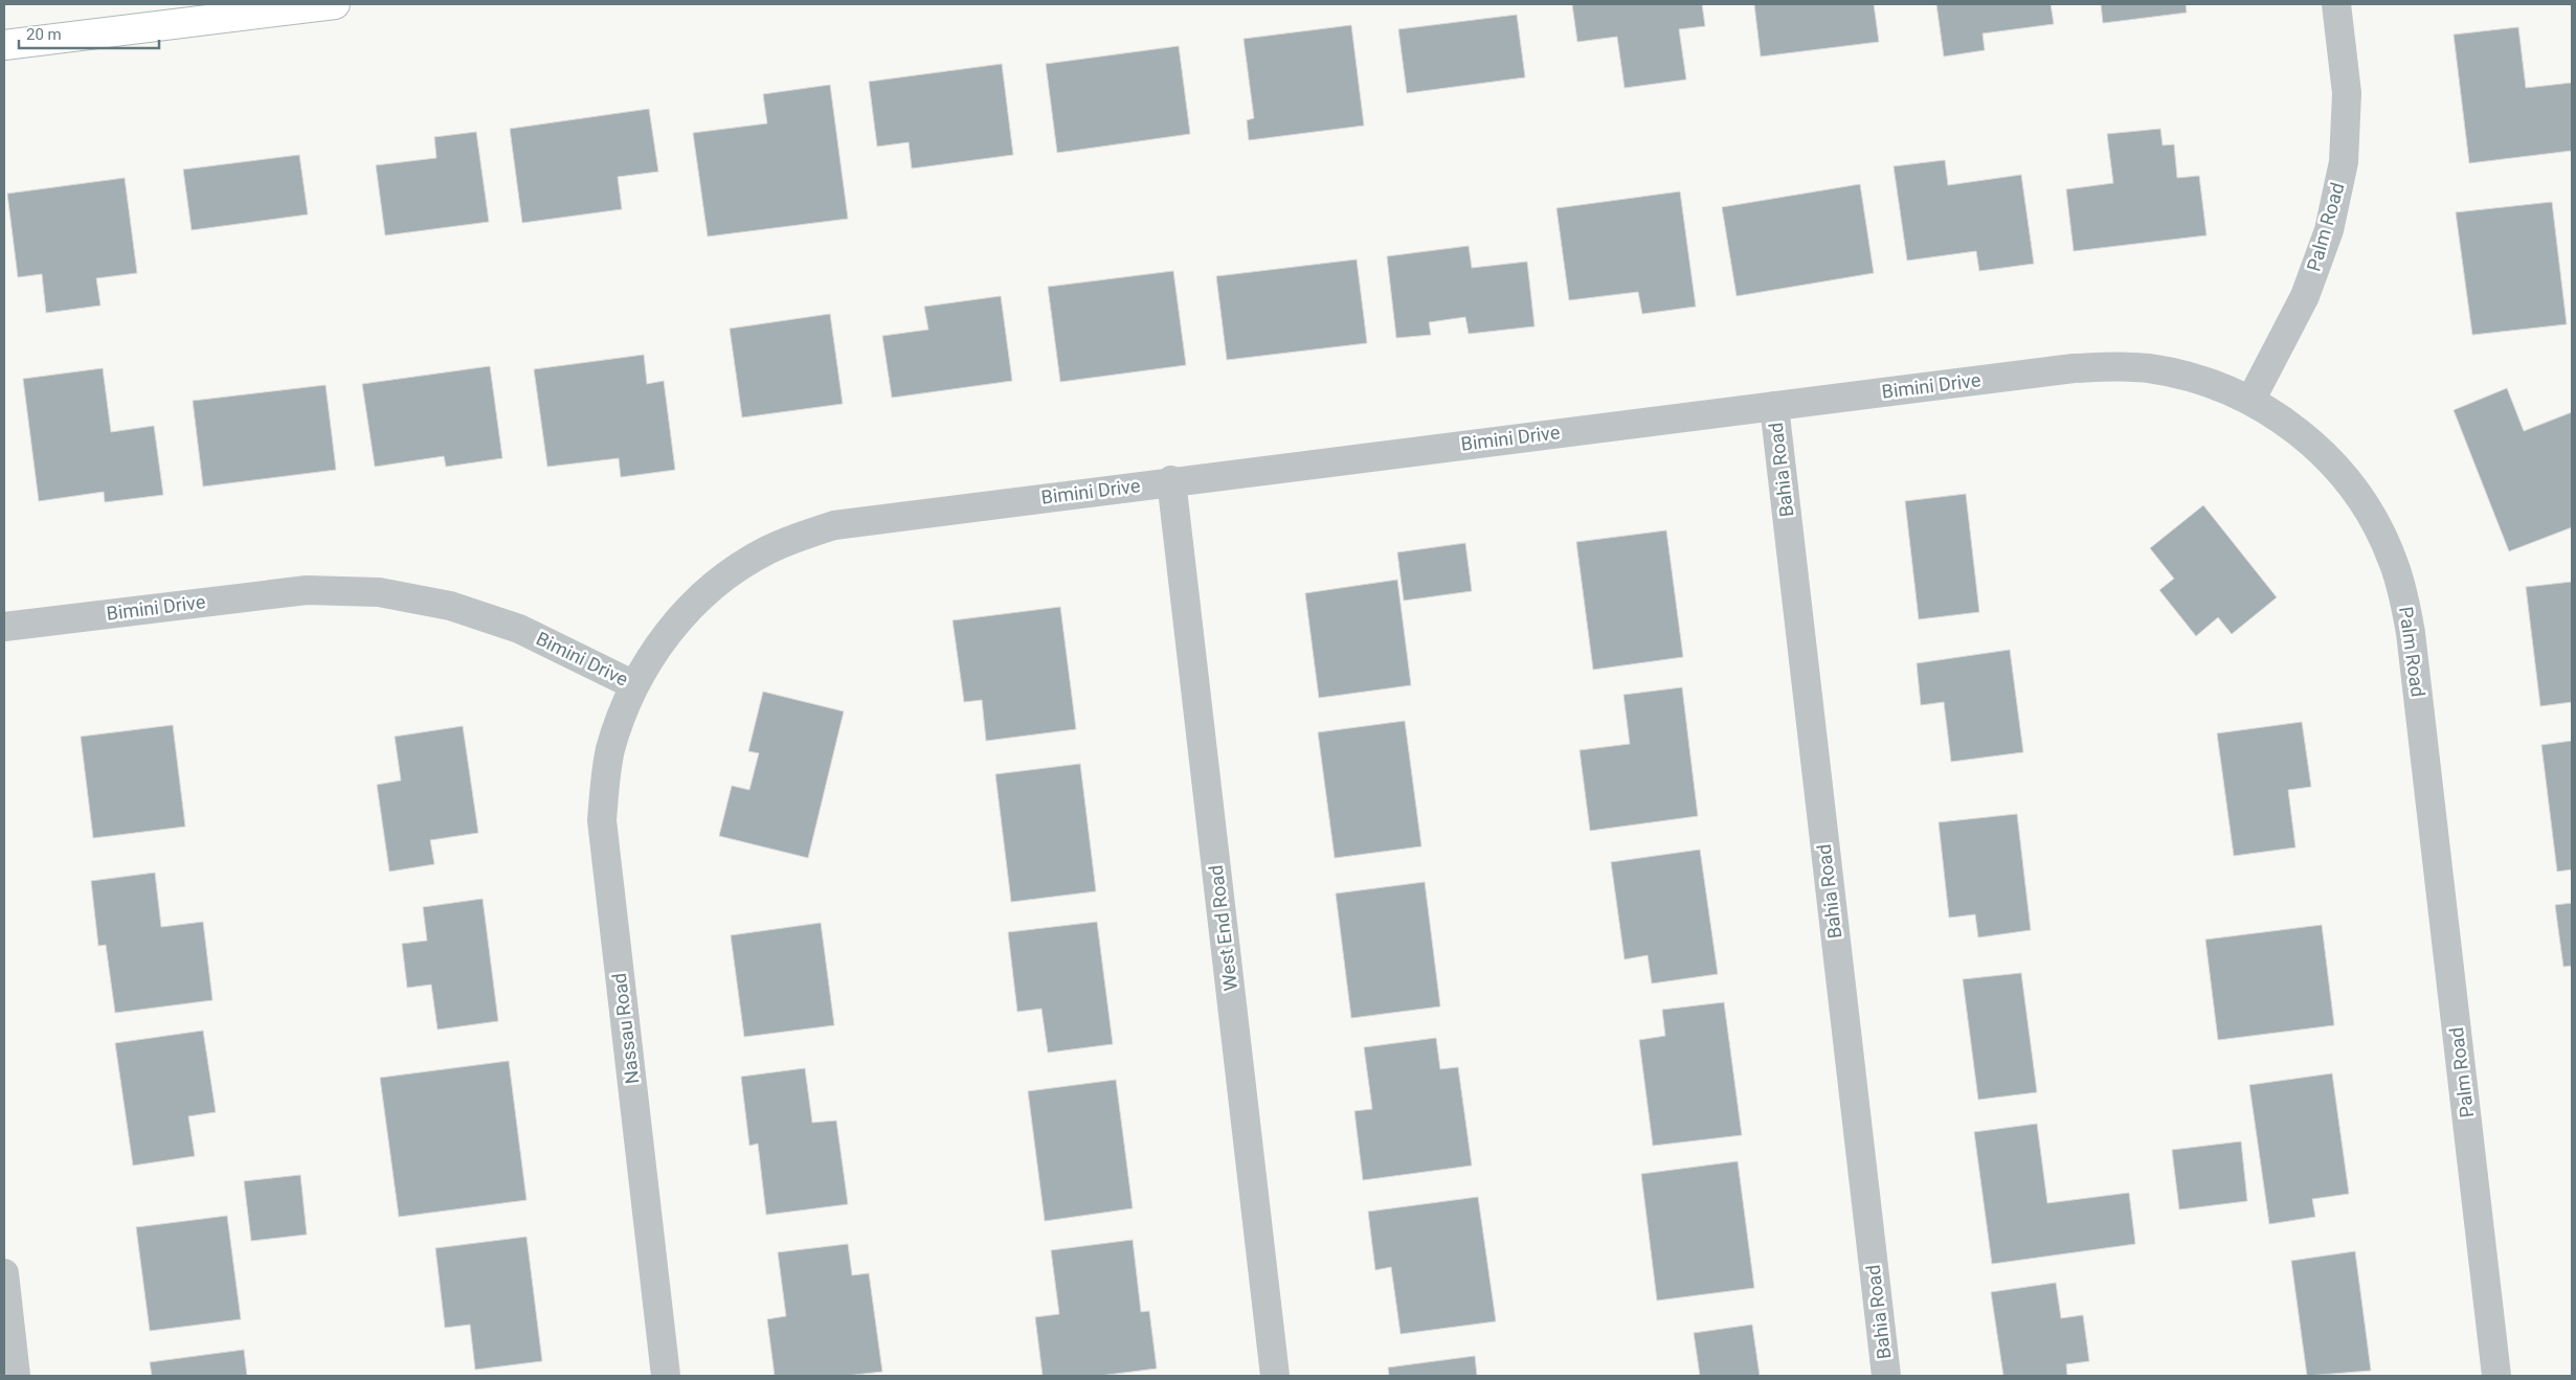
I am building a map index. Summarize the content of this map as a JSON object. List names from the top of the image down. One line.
{"streets":{"street":["Palm Road","Bimini Drive","Bahia Road","West End Road","Nassau Road"]},"crossings":[["Palm Road","Bimini Drive"],["Bimini Drive","Bahia Road"],["Bimini Drive","West End Road"],["Bimini Drive","Nassau Road"]],"scale_bar":"20 m"}
